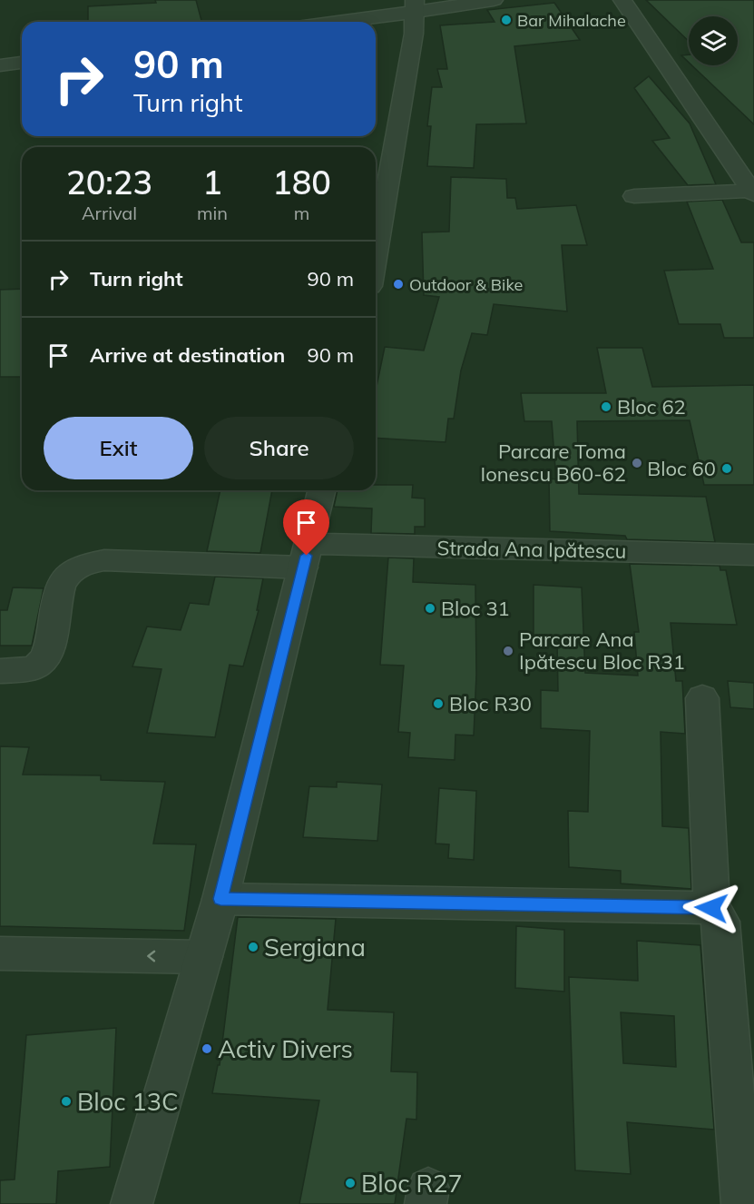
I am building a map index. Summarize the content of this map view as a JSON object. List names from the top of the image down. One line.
{"streets":{"street":["Strada Ana Ipătescu"]},"places":["Bar Mihalache","Outdoor & Bike","Bloc 62","Parcare Toma Ionescu B60-62","Bloc 60","Bloc 31","Parcare Ana Ipătescu Bloc R31","Bloc R30","Sergiana","Activ Divers","Bloc 13C","Bloc R27"],"page":{"turn":["90 m","Turn right"],"eta":["20:23","Arrival","1","min","180","m"],"list":[{"name":"Turn right","value":"90 m"},{"name":"Arrive at destination","value":"90 m"}],"buttons":["Exit","Share"]}}
